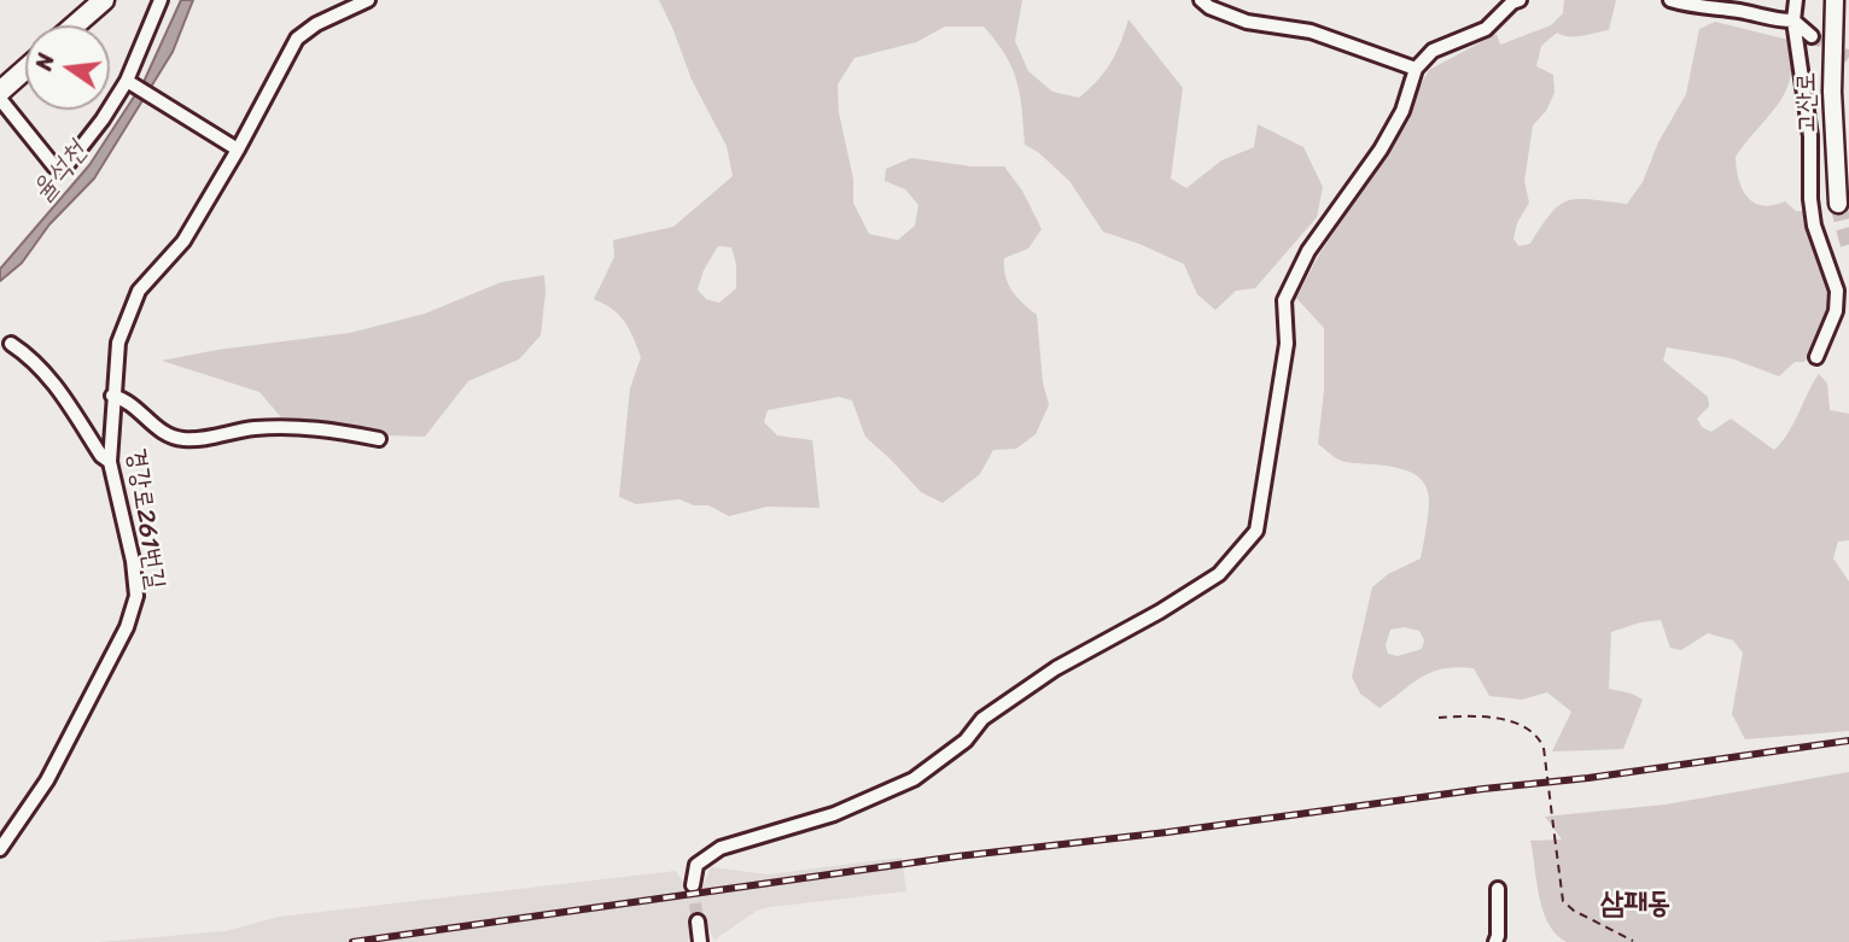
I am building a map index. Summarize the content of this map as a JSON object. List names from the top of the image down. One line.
{"streets":{"street":["고산로","경강로261번길"]},"districts":["삼패동"],"water":["율석천"],"north":"left"}
